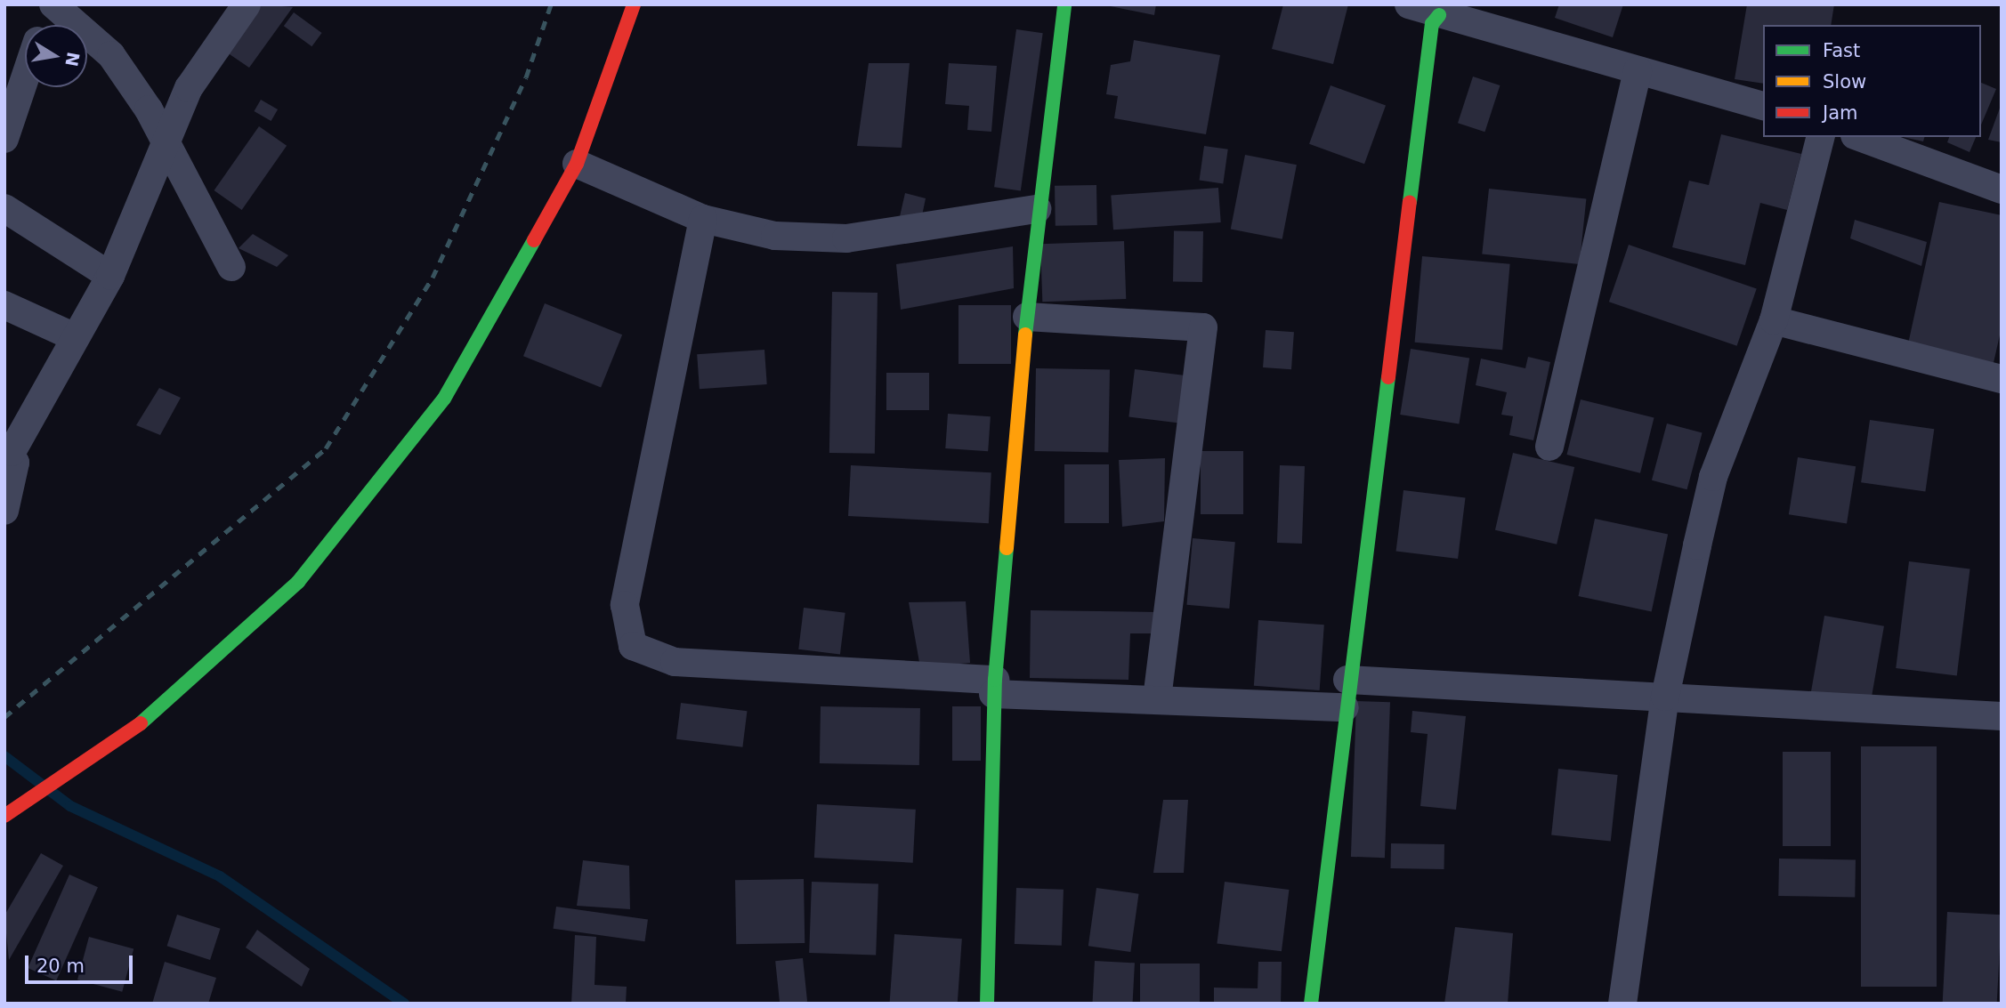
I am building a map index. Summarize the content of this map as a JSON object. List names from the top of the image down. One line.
{"legend":["Fast","Slow","Jam"],"scale_bar":"20 m","north":"right"}
